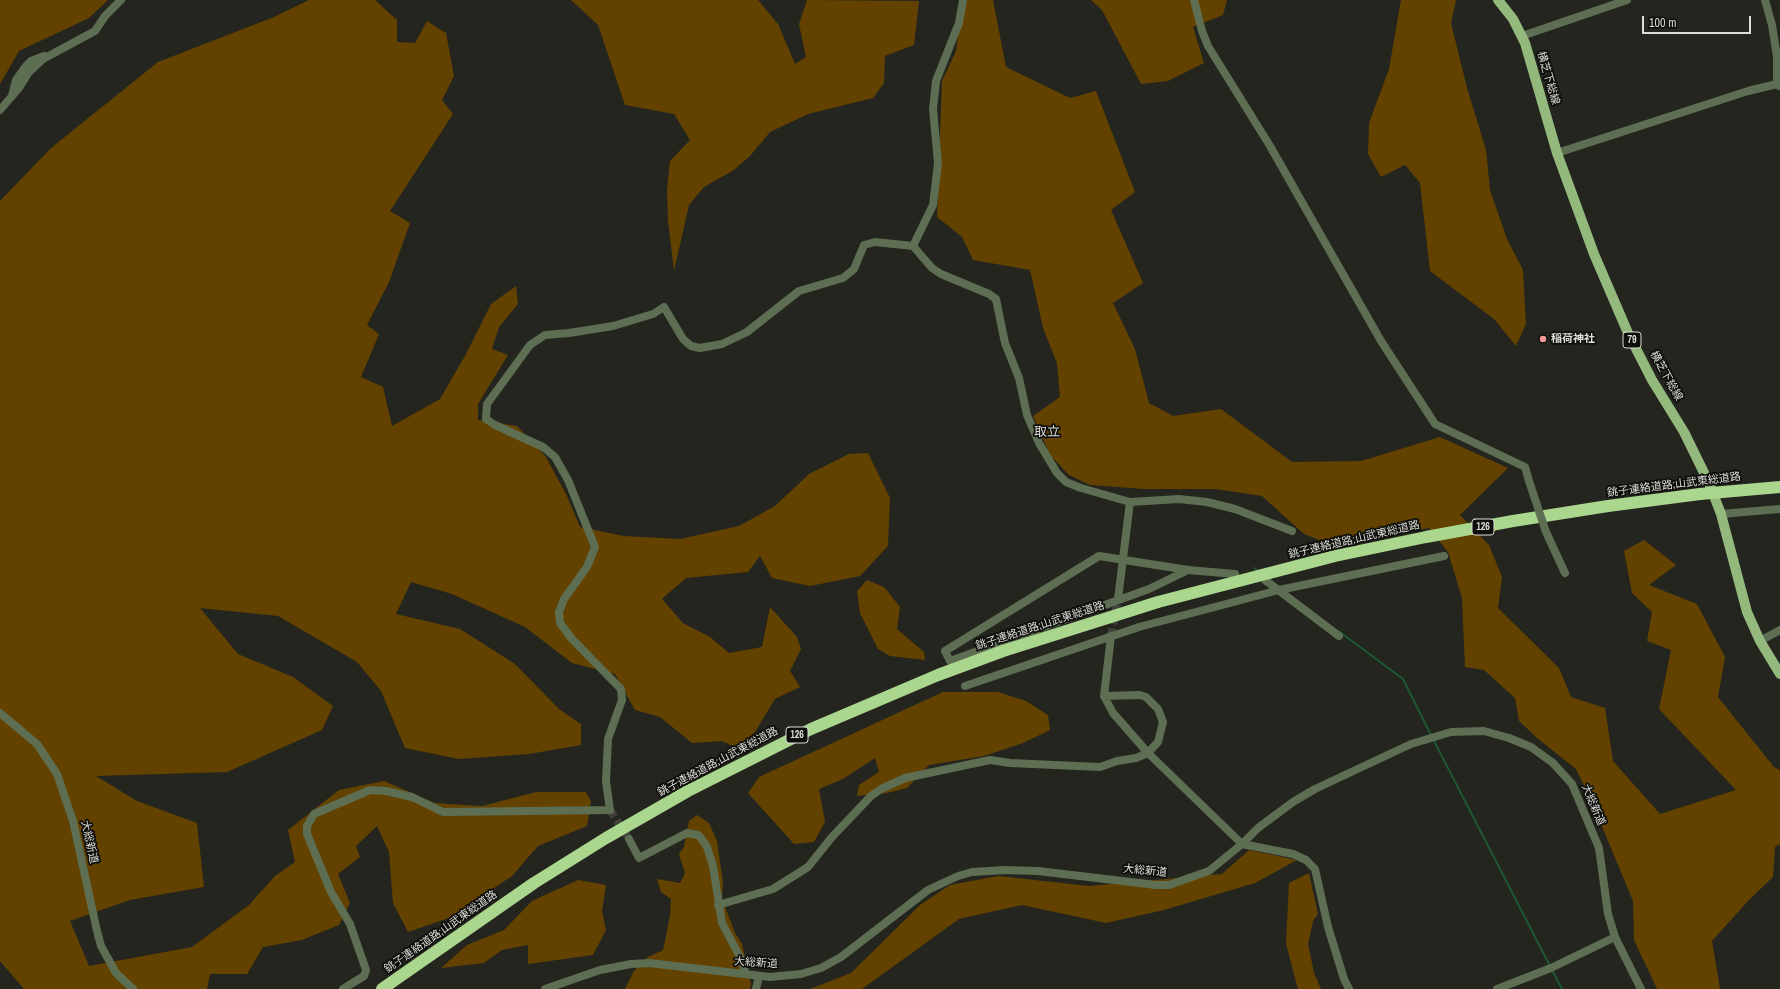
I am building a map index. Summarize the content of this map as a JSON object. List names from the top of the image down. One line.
{"streets":{"highway":["銚子連絡道路;山武東総道路","126"],"main road":["横芝下総線","79"],"street":["大総新道"]},"districts":["取立"],"places":["稲荷神社"],"scale_bar":"100 m"}
